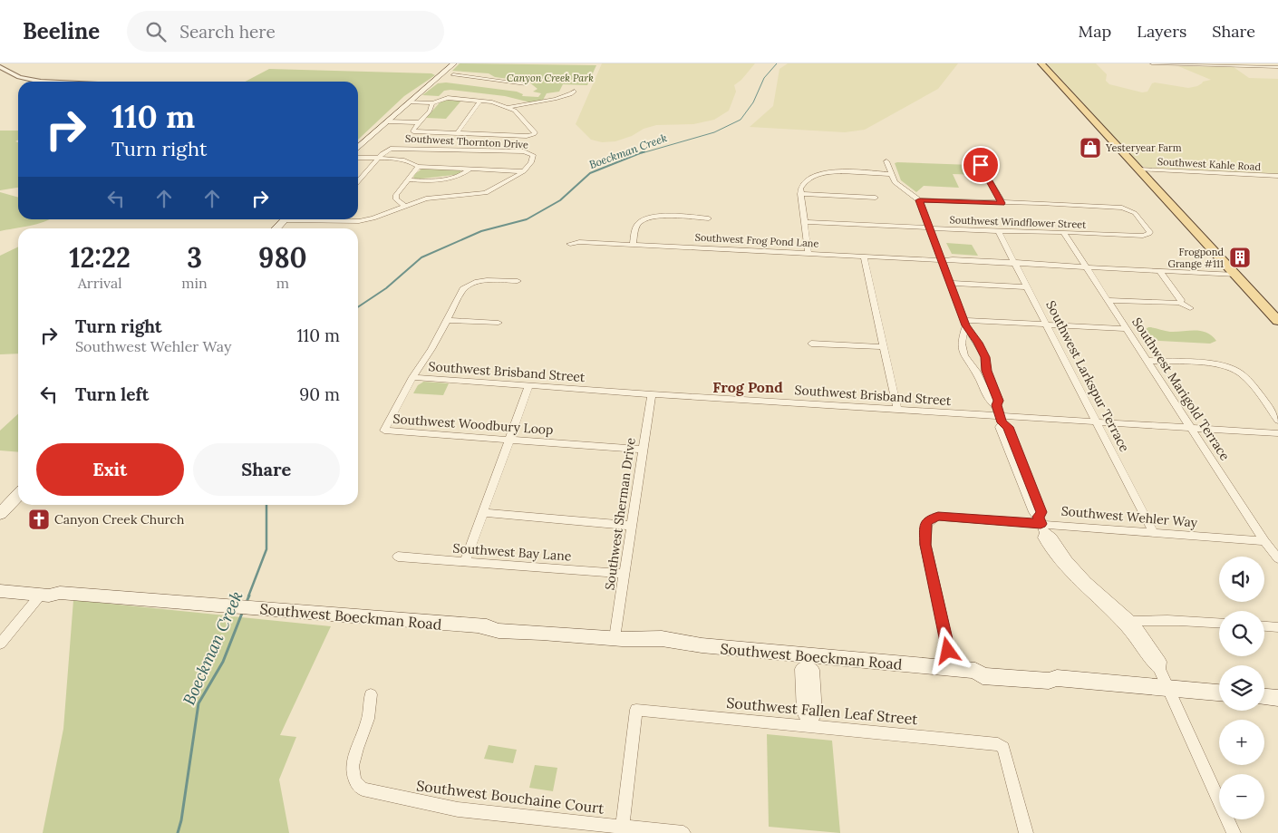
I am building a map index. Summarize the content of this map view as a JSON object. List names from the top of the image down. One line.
{"streets":{"main road":["Southwest Boeckman Road"],"street":["Southwest Thornton Drive","Southwest Kahle Road","Southwest Windflower Street","Southwest Frog Pond Lane","Southwest Brisband Street","Southwest Larkspur Terrace","Southwest Marigold Terrace","Southwest Woodbury Loop","Southwest Sherman Drive","Southwest Wehler Way","Southwest Bay Lane","Southwest Fallen Leaf Street","Southwest Bouchaine Court"]},"crossings":[["Southwest Windflower Street","Southwest Larkspur Terrace"],["Southwest Windflower Street","Southwest Marigold Terrace"],["Southwest Frog Pond Lane","Southwest Larkspur Terrace"],["Southwest Frog Pond Lane","Southwest Marigold Terrace"],["Southwest Brisband Street","Southwest Larkspur Terrace"],["Southwest Brisband Street","Southwest Marigold Terrace"],["Southwest Brisband Street","Southwest Woodbury Loop"],["Southwest Brisband Street","Southwest Sherman Drive"],["Southwest Larkspur Terrace","Southwest Wehler Way"],["Southwest Marigold Terrace","Southwest Wehler Way"],["Southwest Woodbury Loop","Southwest Sherman Drive"],["Southwest Sherman Drive","Southwest Bay Lane"],["Southwest Sherman Drive","Southwest Boeckman Road"],["Southwest Wehler Way","Southwest Boeckman Road"],["Southwest Fallen Leaf Street","Southwest Bouchaine Court"]],"districts":["Frog Pond"],"water":["Boeckman Creek"],"parks":["Canyon Creek Park"],"places":{"shop":["Yesteryear Farm"],"building":["Frogpond Grange #111"],"church":["Canyon Creek Church"]},"page":{"header":"Beeline","search":"Search here","nav":["Map","Layers","Share"],"turn":["110 m","Turn right"],"eta":["12:22","Arrival","3","min","980","m"],"list":[{"name":"Turn right","note":"Southwest Wehler Way","value":"110 m"},{"name":"Turn left","value":"90 m"}],"buttons":["Exit","Share"],"map_buttons":["+","−"]}}
